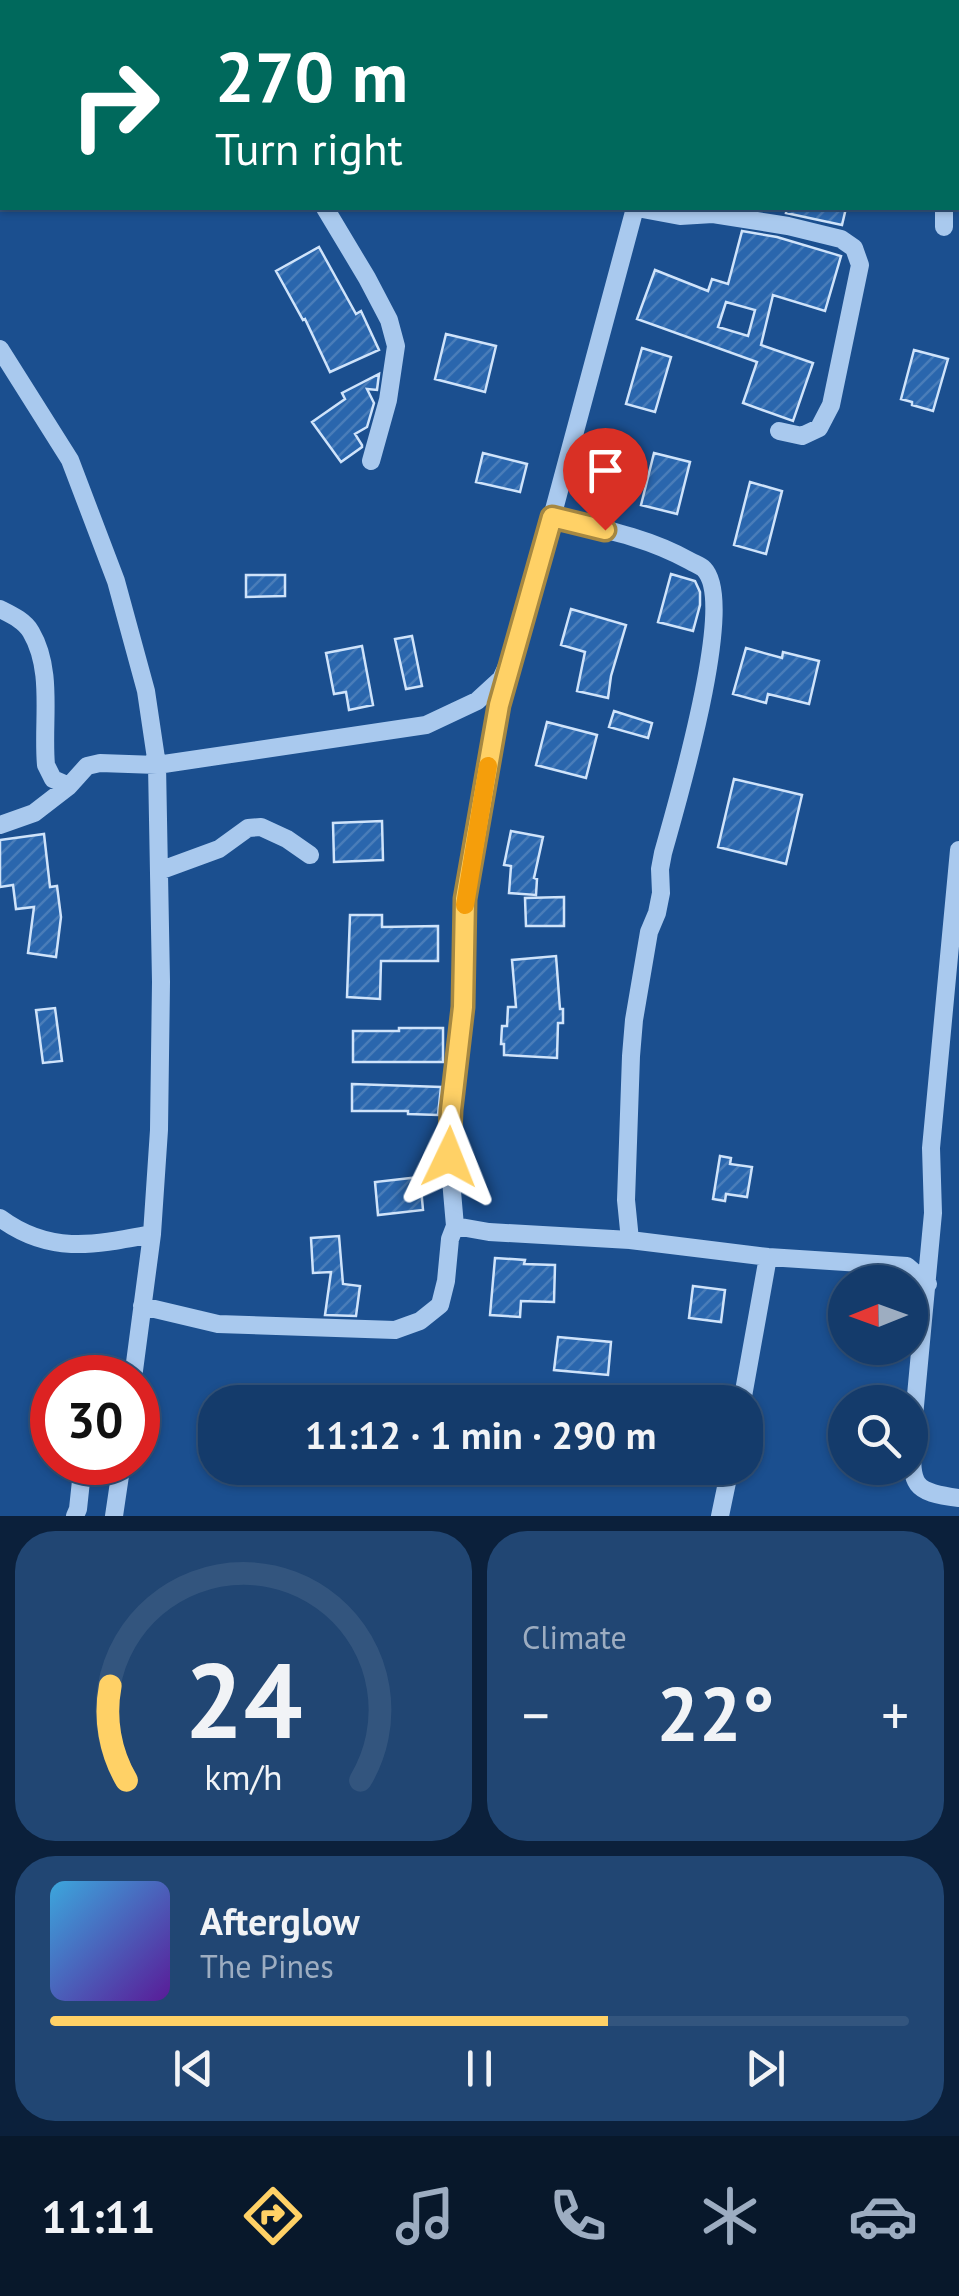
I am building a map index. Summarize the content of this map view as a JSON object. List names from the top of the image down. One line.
{"north":"left","page":{"turn":["270 m","Turn right"],"limit":"30","trip":"11:12 · 1 min · 290 m","tile":"Climate","heat":["−","22°","+"],"song":["Afterglow","The Pines"],"tabs":"11:11","gauge":["24","km/h"]}}
